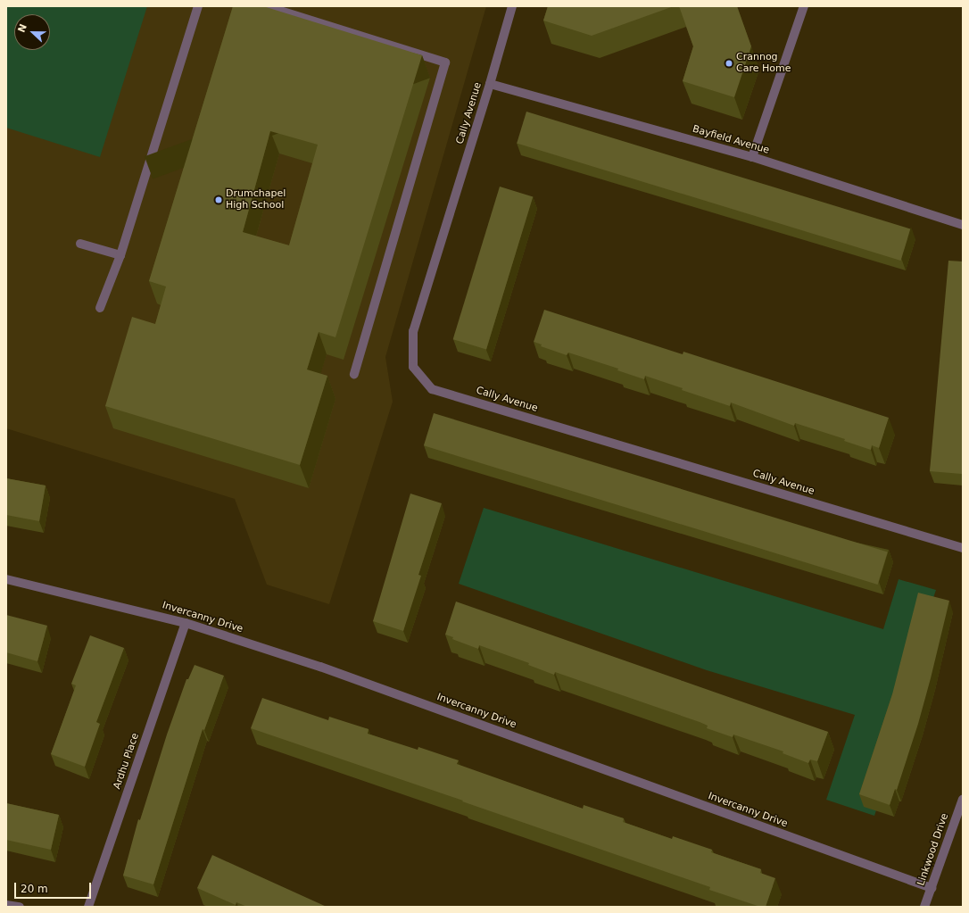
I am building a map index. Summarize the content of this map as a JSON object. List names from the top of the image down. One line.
{"streets":{"street":["Cally Avenue","Bayfield Avenue","Invercanny Drive","Ardhu Place","Linkwood Drive"]},"crossings":[["Cally Avenue","Bayfield Avenue"],["Invercanny Drive","Ardhu Place"],["Invercanny Drive","Linkwood Drive"]],"places":["Crannog Care Home","Drumchapel High School"],"scale_bar":"20 m","north":"left"}
